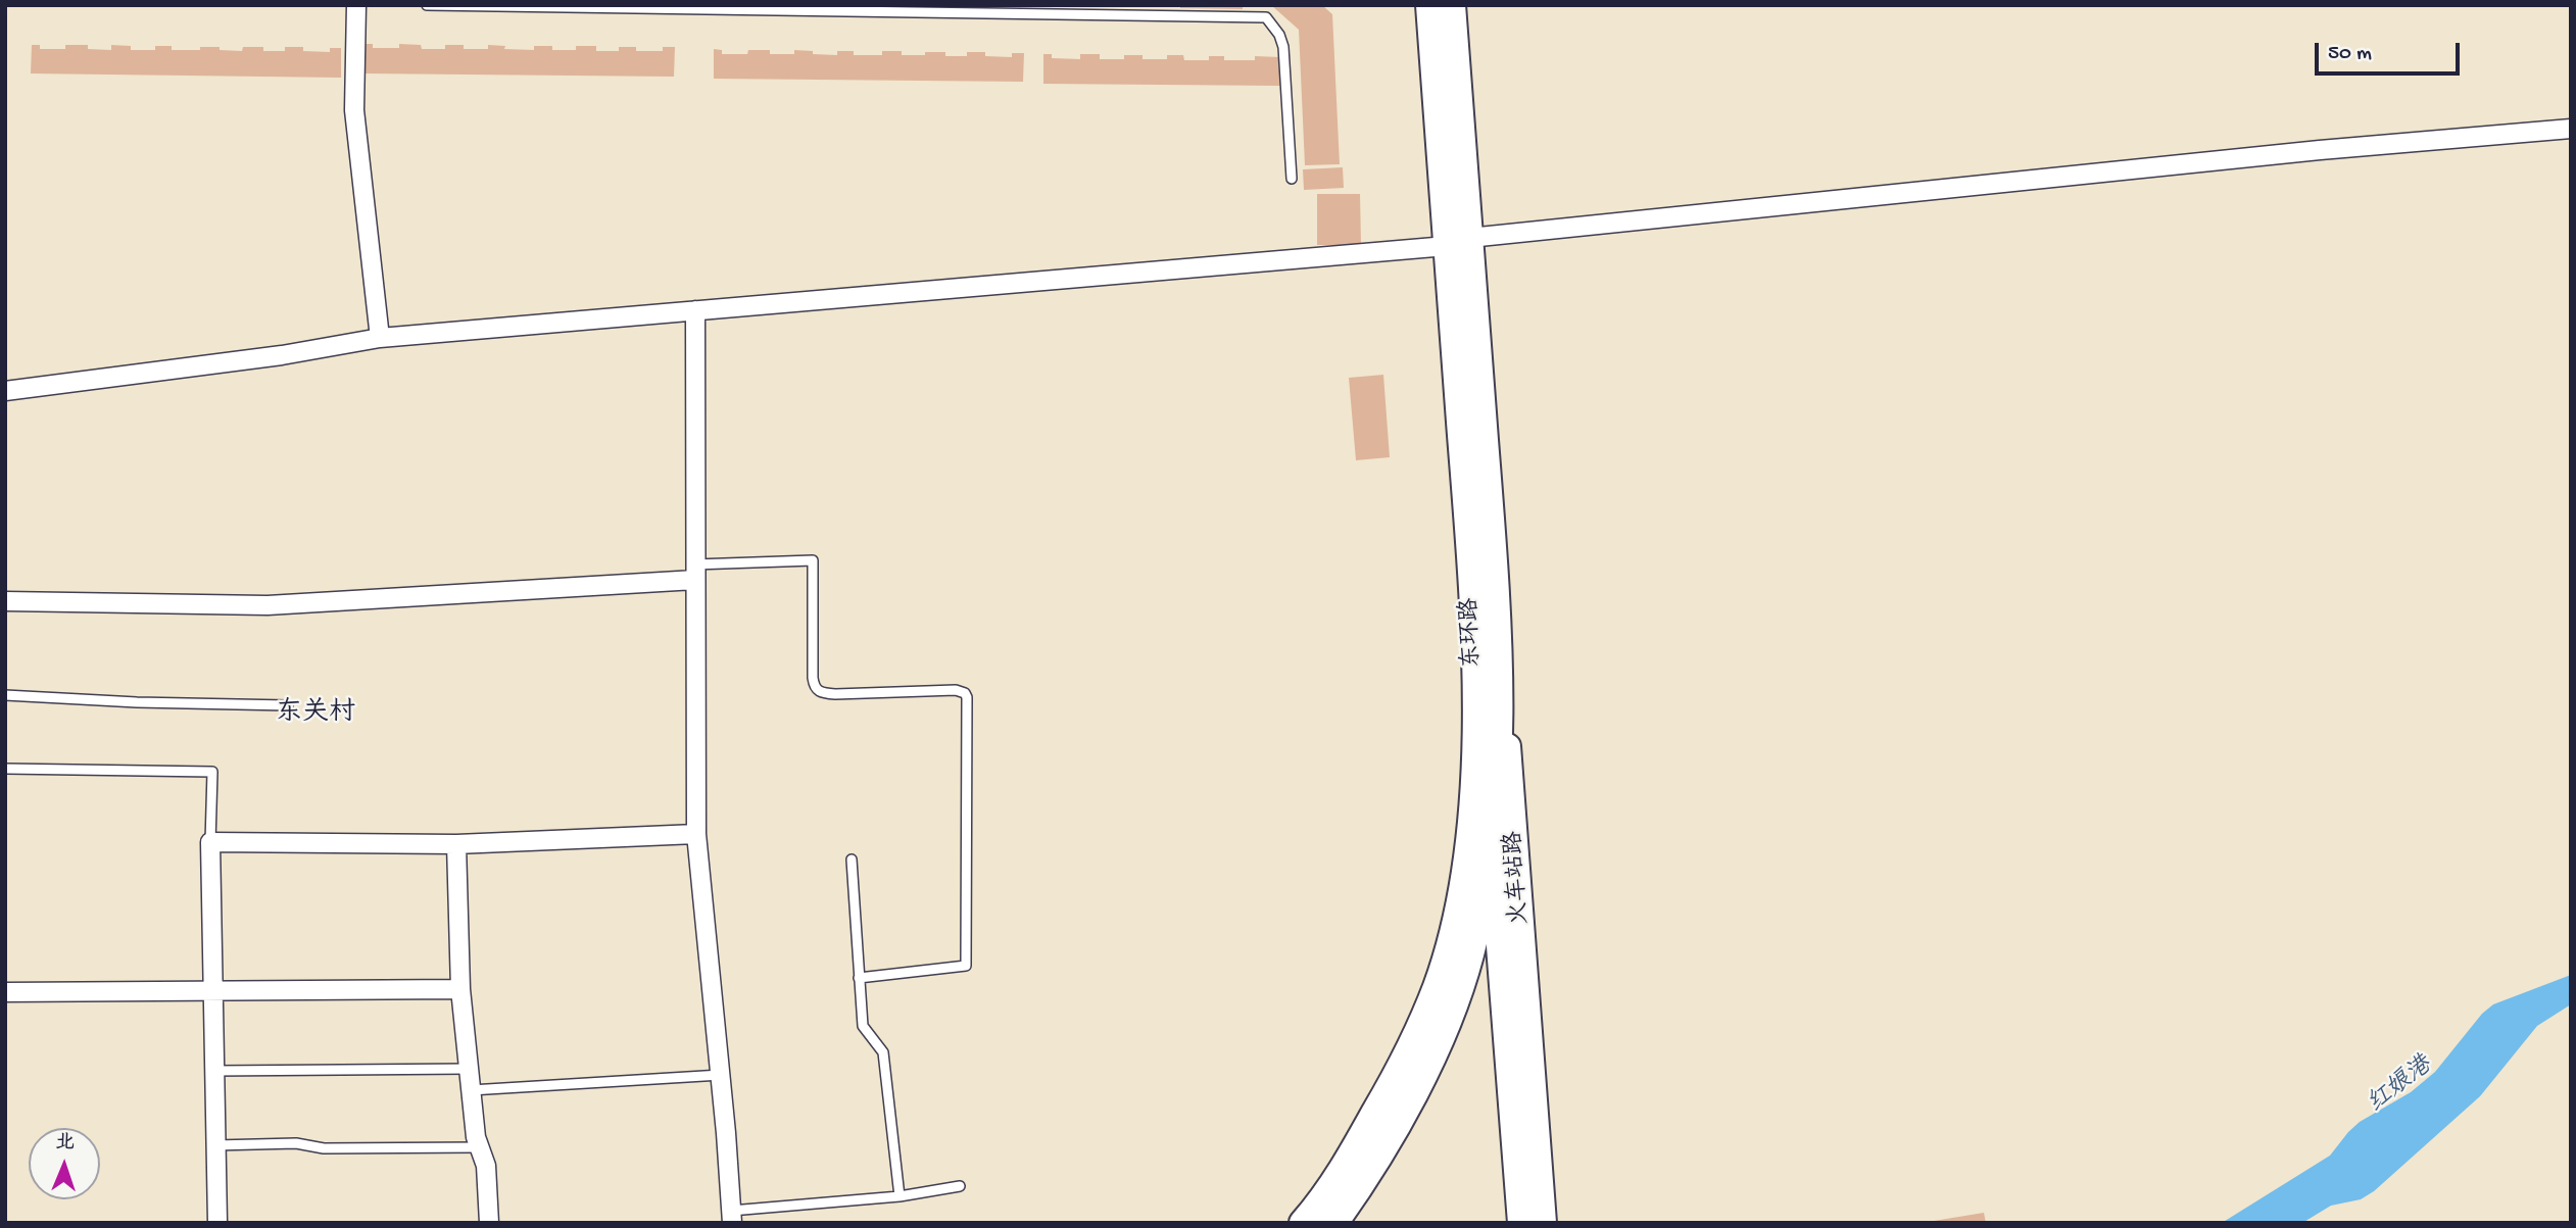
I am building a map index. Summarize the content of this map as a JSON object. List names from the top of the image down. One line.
{"streets":{"main road":["东环路","火车站路"]},"crossings":[["东环路","火车站路"]],"districts":["东关村"],"water":["红娘港"],"scale_bar":"50 m","north":"top"}
